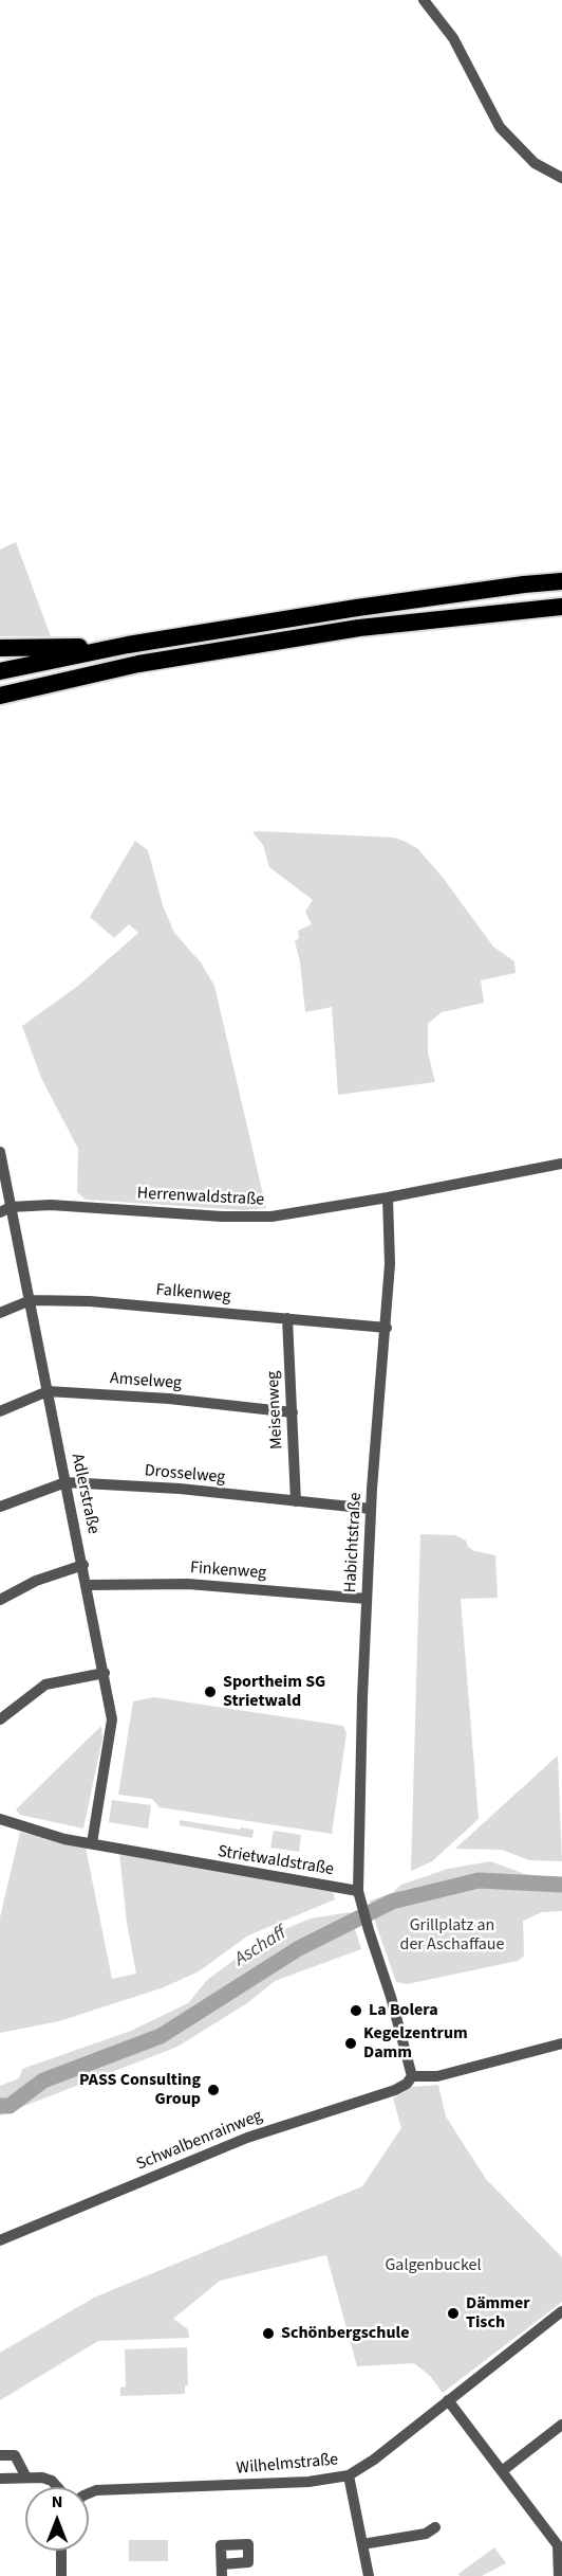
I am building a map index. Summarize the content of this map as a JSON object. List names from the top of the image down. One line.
{"streets":{"street":["Herrenwaldstraße","Falkenweg","Amselweg","Meisenweg","Drosselweg","Adlerstraße","Habichtstraße","Finkenweg","Strietwaldstraße","Schwalbenrainweg","Wilhelmstraße"]},"crossings":[["Herrenwaldstraße","Adlerstraße"],["Herrenwaldstraße","Habichtstraße"],["Falkenweg","Meisenweg"],["Falkenweg","Adlerstraße"],["Falkenweg","Habichtstraße"],["Amselweg","Meisenweg"],["Amselweg","Adlerstraße"],["Meisenweg","Drosselweg"],["Drosselweg","Adlerstraße"],["Drosselweg","Habichtstraße"],["Adlerstraße","Finkenweg"],["Adlerstraße","Strietwaldstraße"],["Habichtstraße","Finkenweg"],["Habichtstraße","Strietwaldstraße"]],"water":["Aschaff"],"parks":["Grillplatz an der Aschaffaue","Galgenbuckel"],"places":["Sportheim SG Strietwald","La Bolera","Kegelzentrum Damm","PASS Consulting Group","Dämmer Tisch","Schönbergschule"],"north":"top"}
